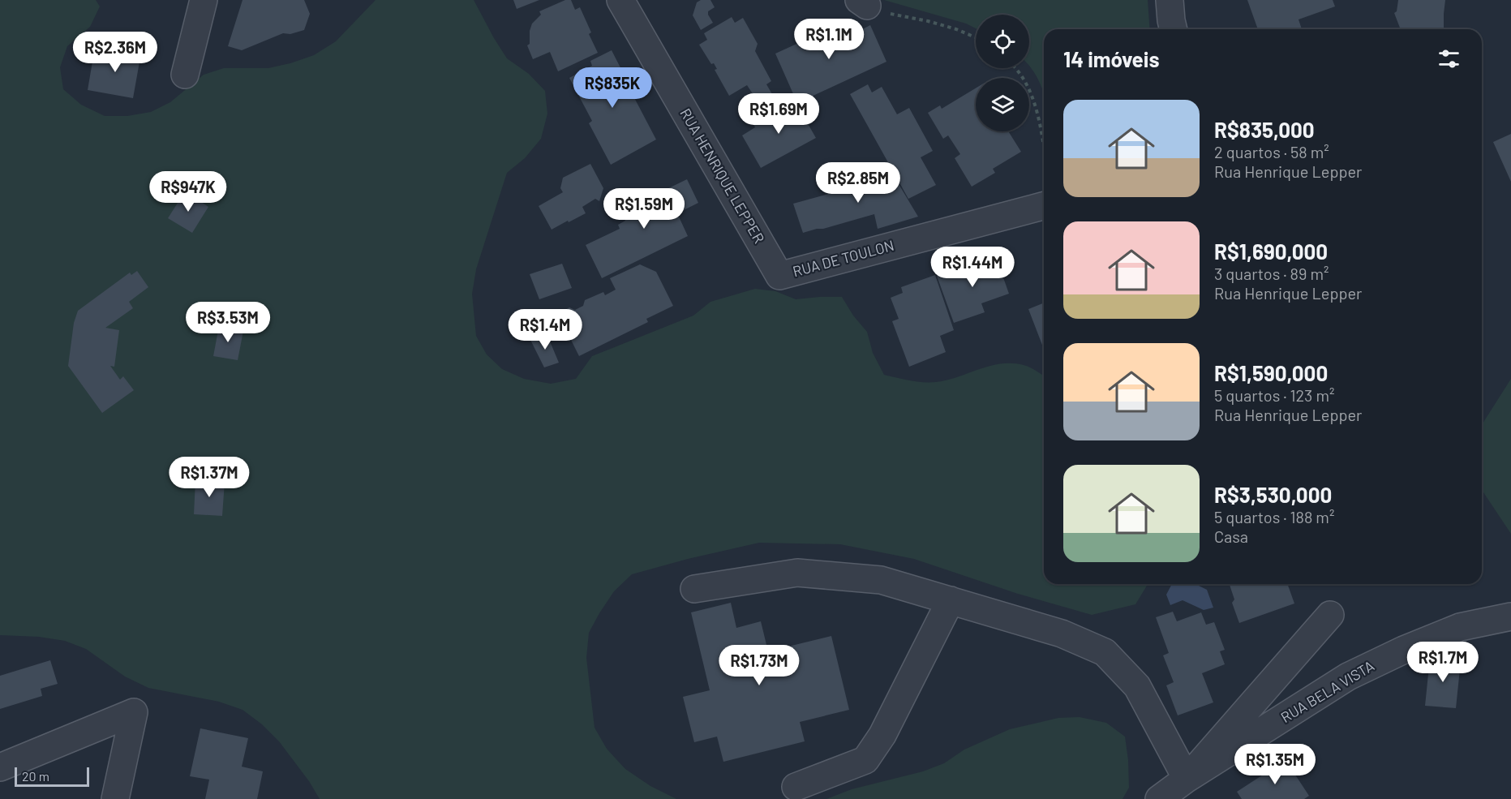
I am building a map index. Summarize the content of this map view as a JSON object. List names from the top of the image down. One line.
{"streets":{"street":["RUA HENRIQUE LEPPER","RUA DE TOULON","RUA BELA VISTA"]},"crossings":[["RUA HENRIQUE LEPPER","RUA DE TOULON"]],"scale_bar":"20 m","page":{"price":["R$1.1M","R$2.36M","R$835K","R$1.69M","R$2.85M","R$947K","R$1.59M","R$1.44M","R$3.53M","R$1.4M","R$1.37M","R$1.7M","R$1.73M","R$1.35M"],"heading":"14 imóveis","list":[{"name":"R$835,000","note":"2 quartos · 58 m² · Rua Henrique Lepper"},{"name":"R$1,690,000","note":"3 quartos · 89 m² · Rua Henrique Lepper"},{"name":"R$1,590,000","note":"5 quartos · 123 m² · Rua Henrique Lepper"},{"name":"R$3,530,000","note":"5 quartos · 188 m² · Casa"}],"scale":"20 m"}}
